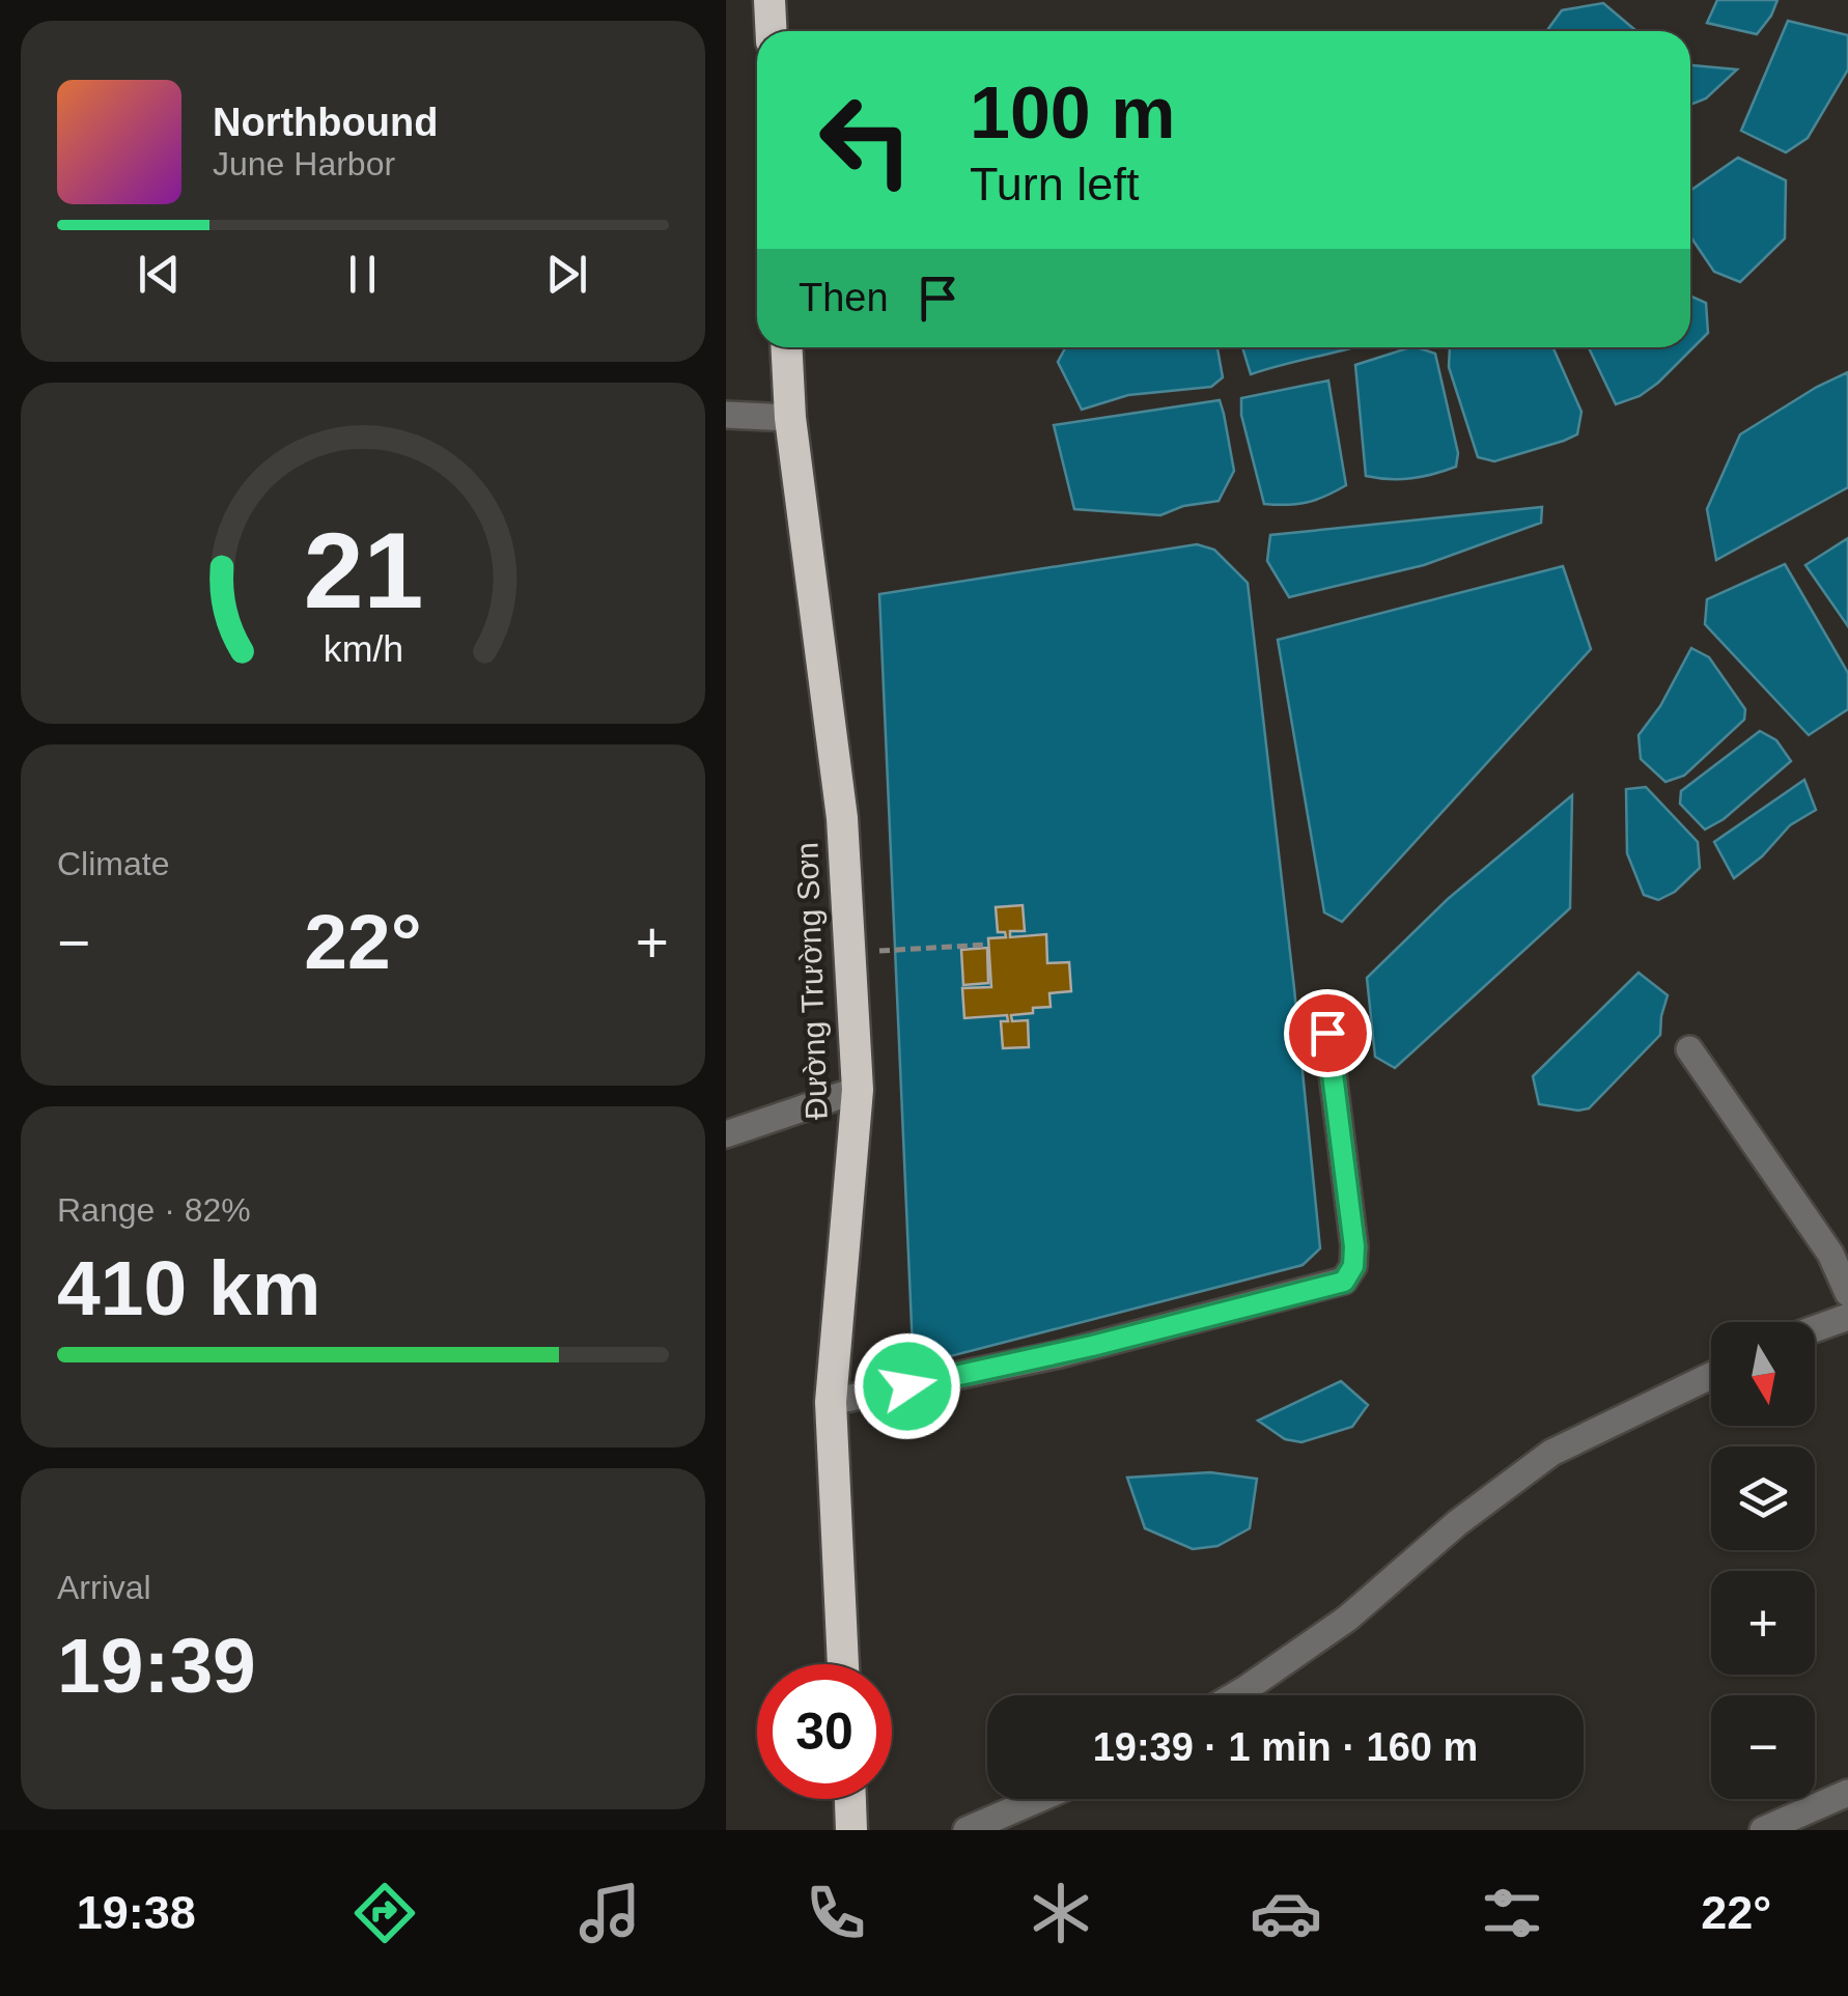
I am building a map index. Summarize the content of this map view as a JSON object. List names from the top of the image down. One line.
{"streets":{"highway":["Đường Trường Sơn"]},"north":"bottom","page":{"turn":["100 m","Turn left"],"song":["Northbound","June Harbor"],"then":"Then","tile":["Climate",["Range · 82%","410 km"],["Arrival","19:39"]],"heat":["−","22°","+"],"map_buttons":["+","−"],"limit":"30","trip":"19:39 · 1 min · 160 m","tabs":["19:38","22°"],"gauge":["21","km/h"]}}
